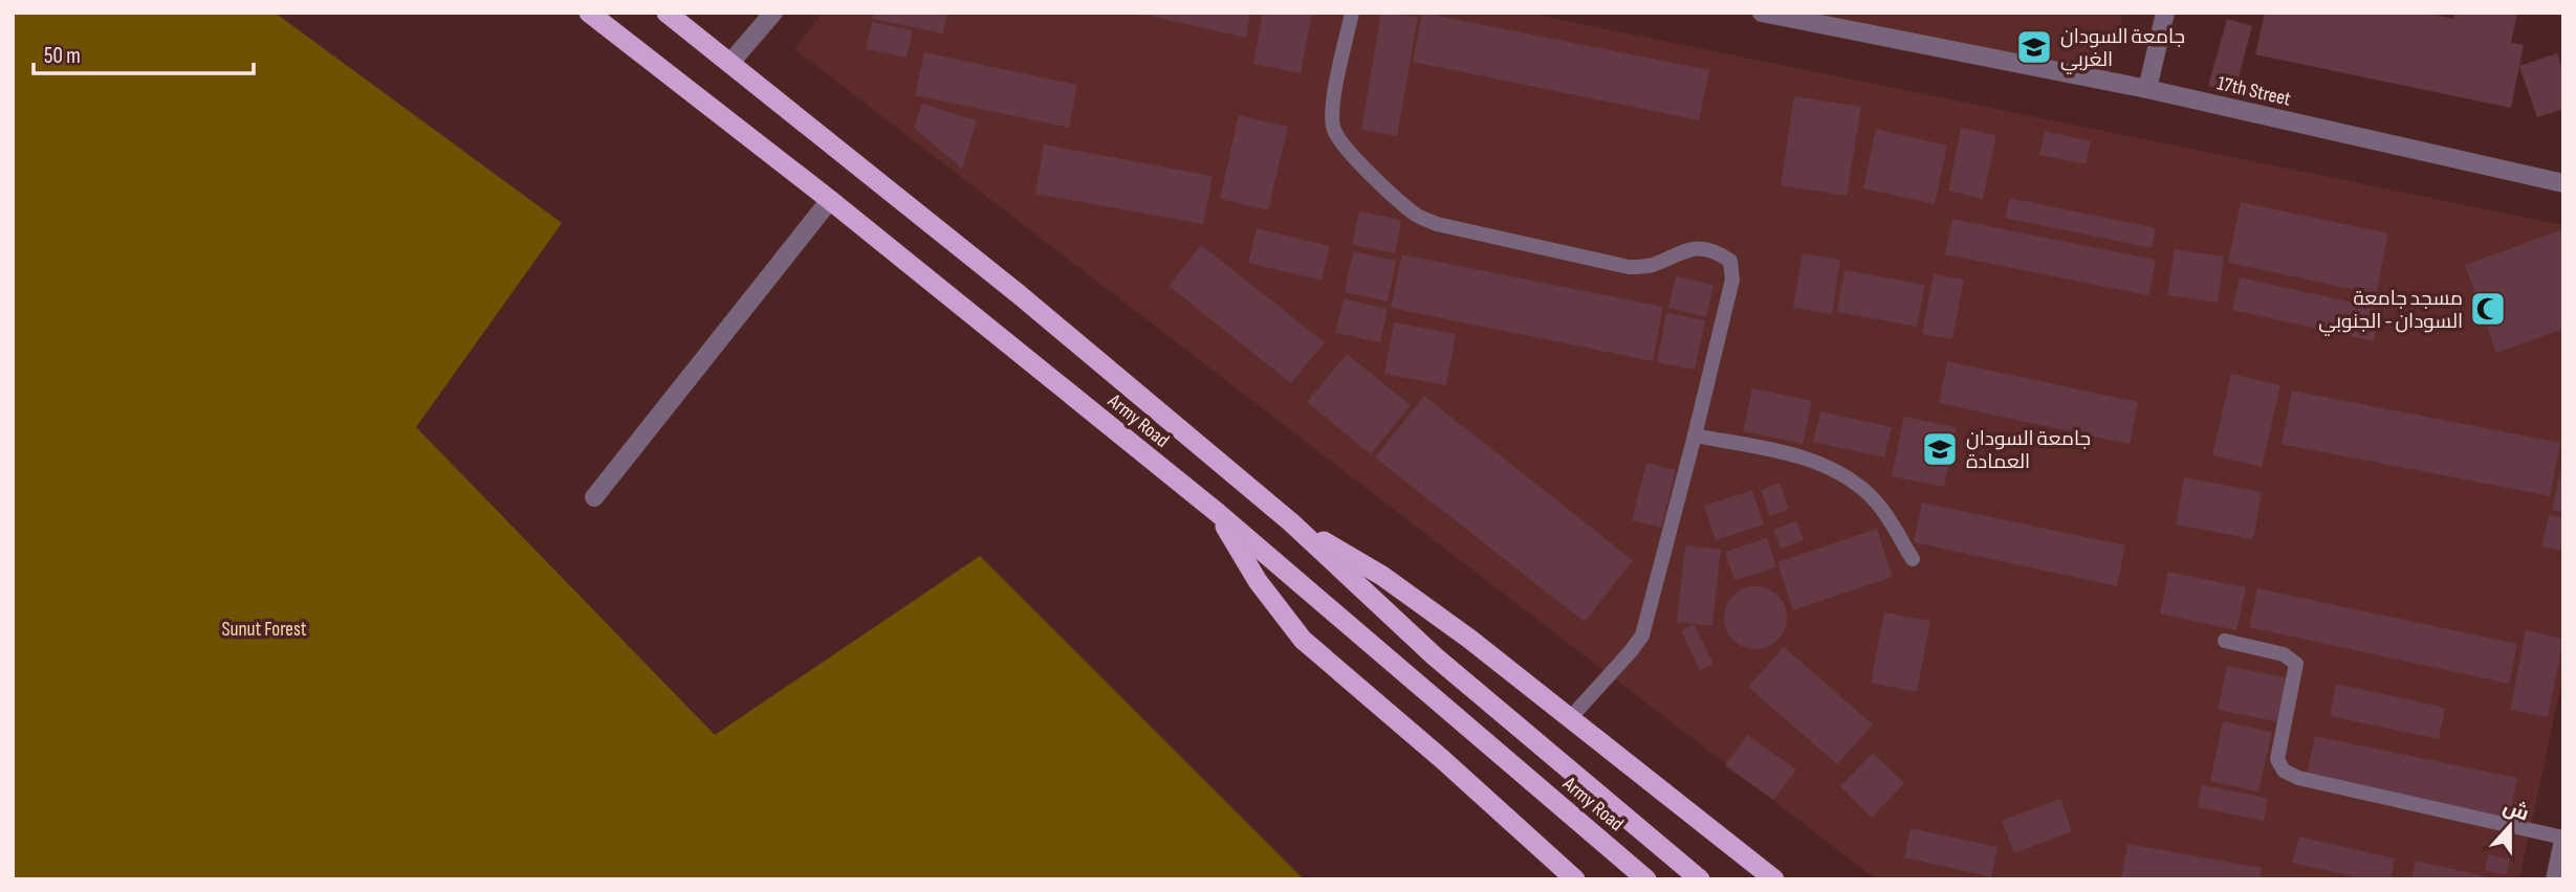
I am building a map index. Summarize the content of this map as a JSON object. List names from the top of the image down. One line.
{"streets":{"highway":["Army Road"],"street":["17th Street"]},"parks":["Sunut Forest"],"places":{"school or university":["جامعة السودان الغربي","جامعة السودان العمادة"],"mosque":["مسجد جامعة السودان - الجنوبي"]},"scale_bar":"50 m","north":"top"}
